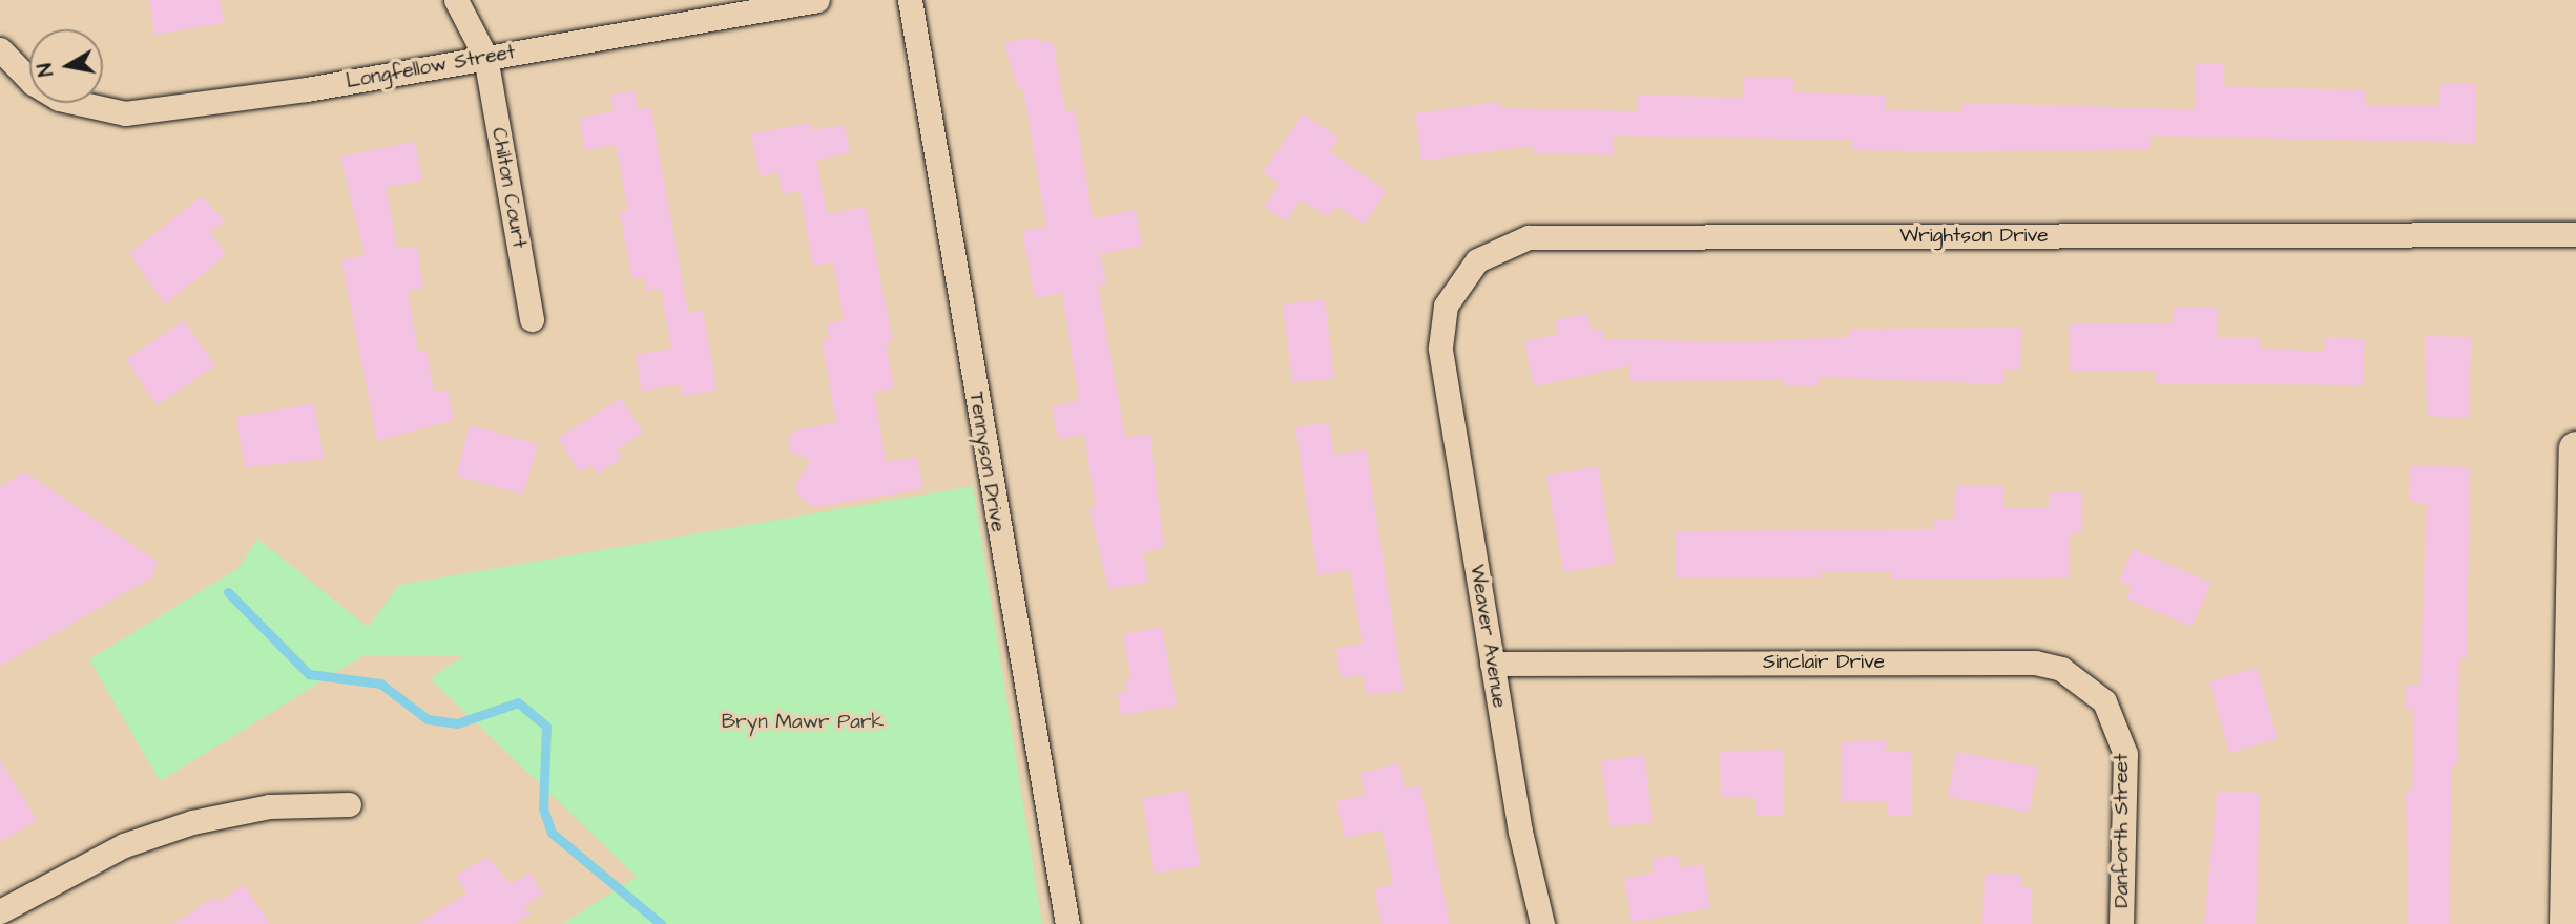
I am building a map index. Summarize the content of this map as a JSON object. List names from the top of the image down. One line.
{"streets":{"street":["Longfellow Street","Chilton Court","Wrightson Drive","Tennyson Drive","Weaver Avenue","Sinclair Drive","Danforth Street"]},"crossings":[["Longfellow Street","Chilton Court"],["Wrightson Drive","Weaver Avenue"],["Weaver Avenue","Sinclair Drive"],["Sinclair Drive","Danforth Street"]],"parks":["Bryn Mawr Park"],"north":"left"}
